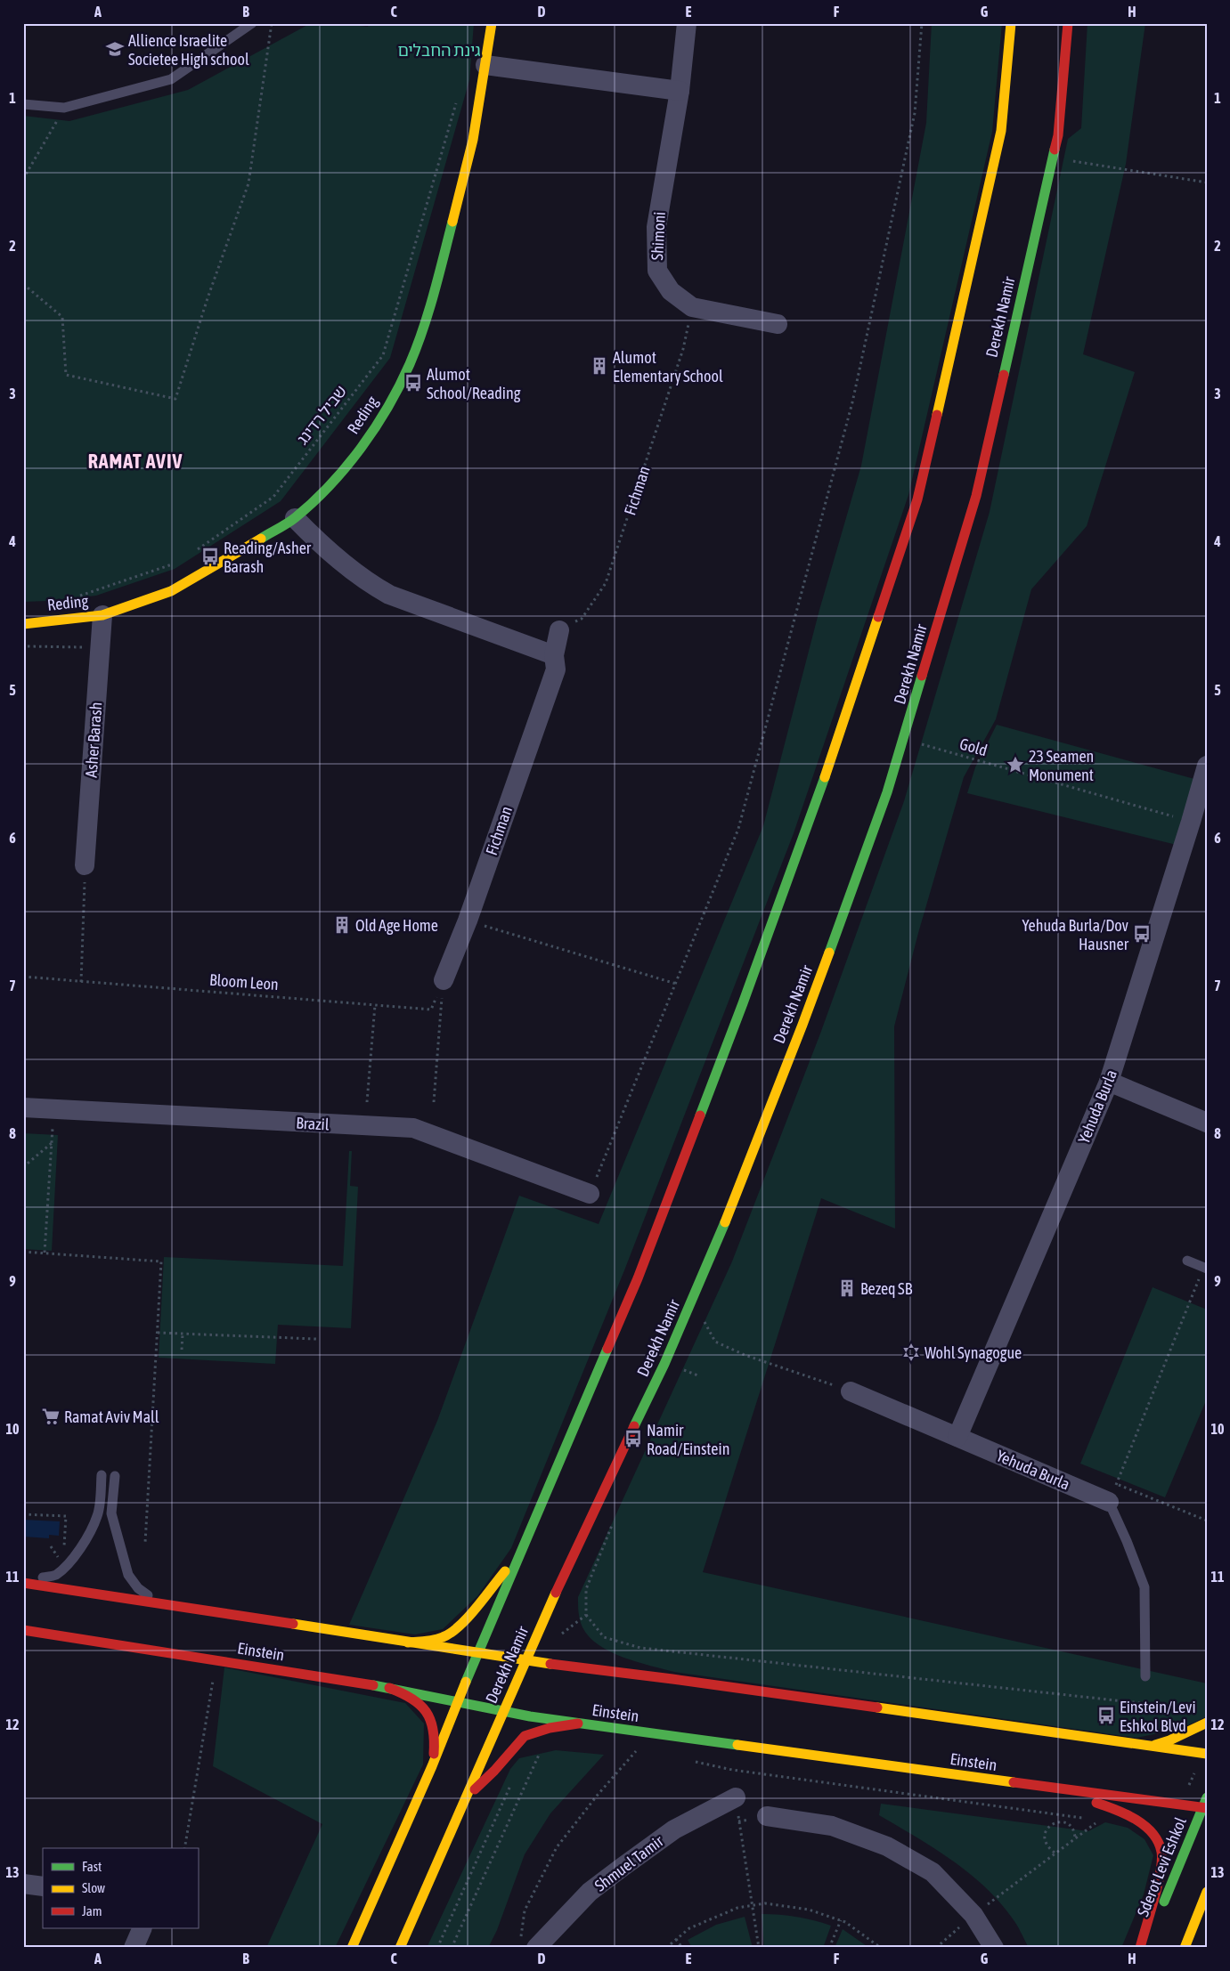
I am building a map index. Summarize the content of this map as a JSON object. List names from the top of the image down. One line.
{"streets":{"main road":["Derekh Namir","Reding","Einstein","Sderot Levi Eshkol"],"street":["Shimoni","Fichman","Asher Barash","Yehuda Burla","Brazil","Shmuel Tamir"],"path":["שביל רדינג","Gold","Bloom Leon"]},"crossings":[["Shimoni","Fichman"],["Derekh Namir","Gold"],["Derekh Namir","Einstein"],["Reding","Asher Barash"],["Fichman","Bloom Leon"],["Gold","Yehuda Burla"],["Einstein","Sderot Levi Eshkol"]],"districts":["RAMAT AVIV"],"parks":["גינת החבלים"],"places":{"school or university":["Allience Israelite Societee High school"],"building":["Alumot Elementary School","Old Age Home","Bezeq SB"],"bus stop":["Alumot School/Reading","Reading/Asher Barash","Yehuda Burla/Dov Hausner","Namir Road/Einstein","Einstein/Levi Eshkol Blvd"],"place":["23 Seamen Monument"],"synagogue":["Wohl Synagogue"],"supermarket":["Ramat Aviv Mall"]},"legend":["Fast","Slow","Jam"],"grid":{"columns":["A","B","C","D","E","F","G","H"],"rows":["1","2","3","4","5","6","7","8","9","10","11","12","13"]}}
